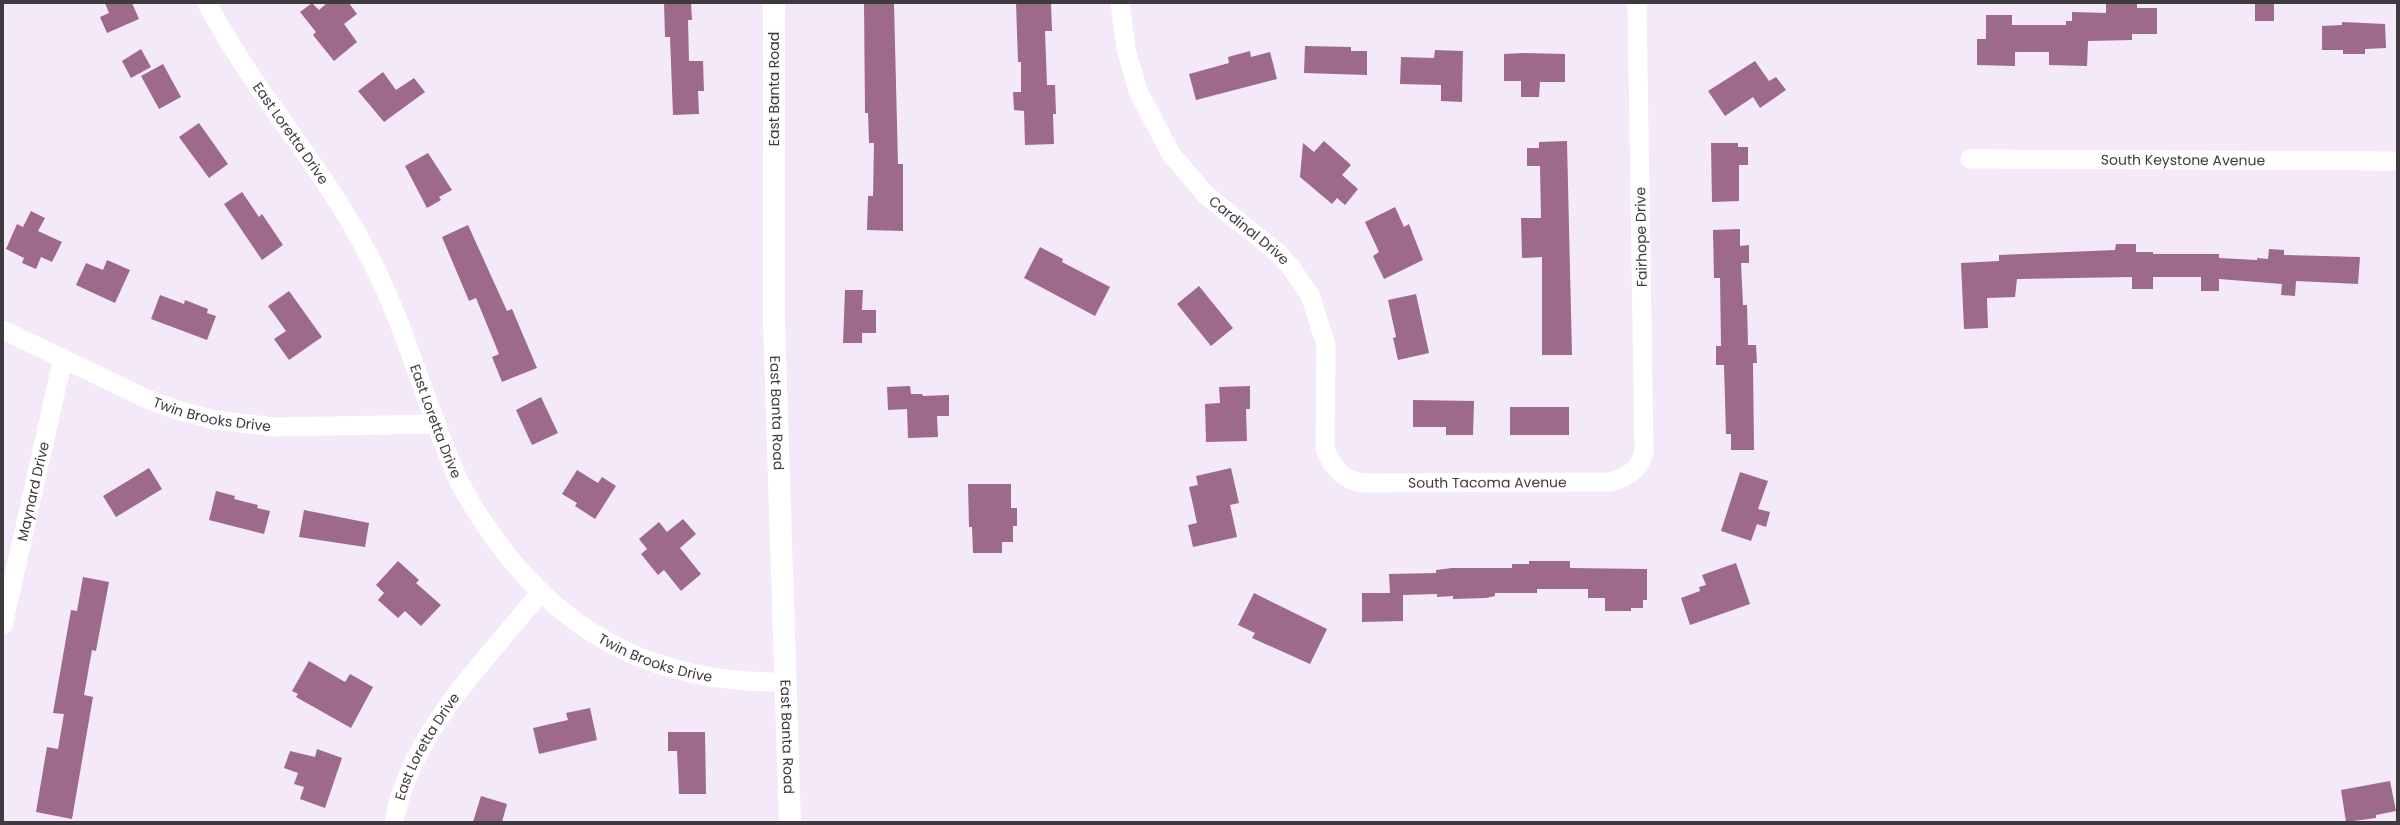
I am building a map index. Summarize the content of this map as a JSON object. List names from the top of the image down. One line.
{"streets":{"street":["East Banta Road","East Loretta Drive","South Keystone Avenue","Cardinal Drive","Fairhope Drive","Twin Brooks Drive","South Tacoma Avenue","Maynard Drive"]},"crossings":[["East Banta Road","Twin Brooks Drive"],["East Loretta Drive","Twin Brooks Drive"],["Cardinal Drive","South Tacoma Avenue"],["Fairhope Drive","South Tacoma Avenue"],["Twin Brooks Drive","Maynard Drive"]]}
